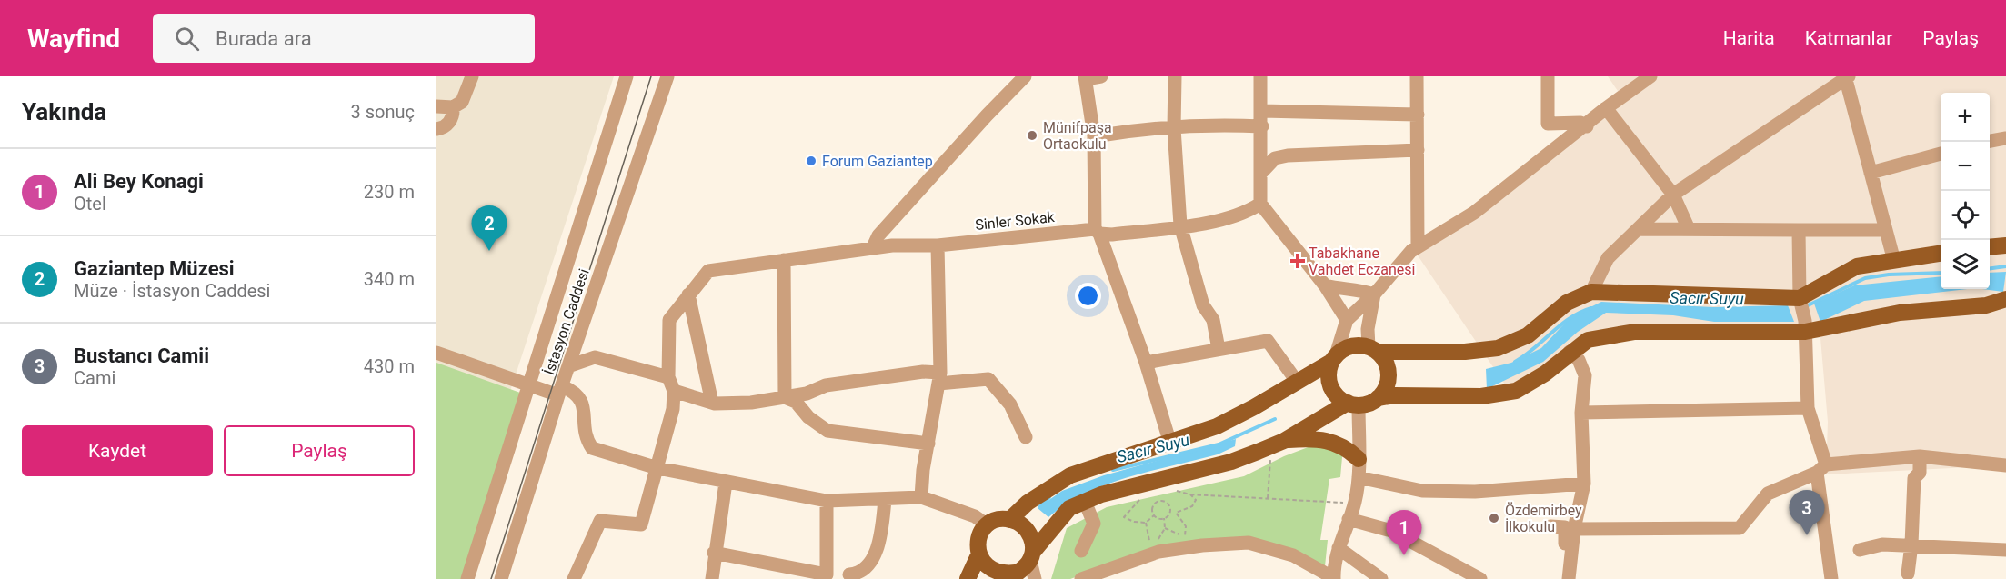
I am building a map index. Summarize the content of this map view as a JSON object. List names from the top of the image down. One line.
{"streets":{"street":["Sinler Sokak","İstasyon Caddesi"]},"water":["Sacır Suyu"],"places":{"other":["Münifpaşa Ortaokulu","Forum Gaziantep","Özdemirbey İlkokulu"],"health":["Tabakhane Vahdet Eczanesi"]},"page":{"header":"Wayfind","search":"Burada ara","nav":["Harita","Katmanlar","Paylaş"],"heading":["Yakında","3 sonuç"],"map_buttons":["+","−"],"list":[{"mark":"1","name":"Ali Bey Konagi","note":"Otel","value":"230 m"},{"mark":"2","name":"Gaziantep Müzesi","note":"Müze · İstasyon Caddesi","value":"340 m"},{"mark":"3","name":"Bustancı Camii","note":"Cami","value":"430 m"}],"pins":["2","3","1"],"buttons":["Kaydet","Paylaş"]}}
